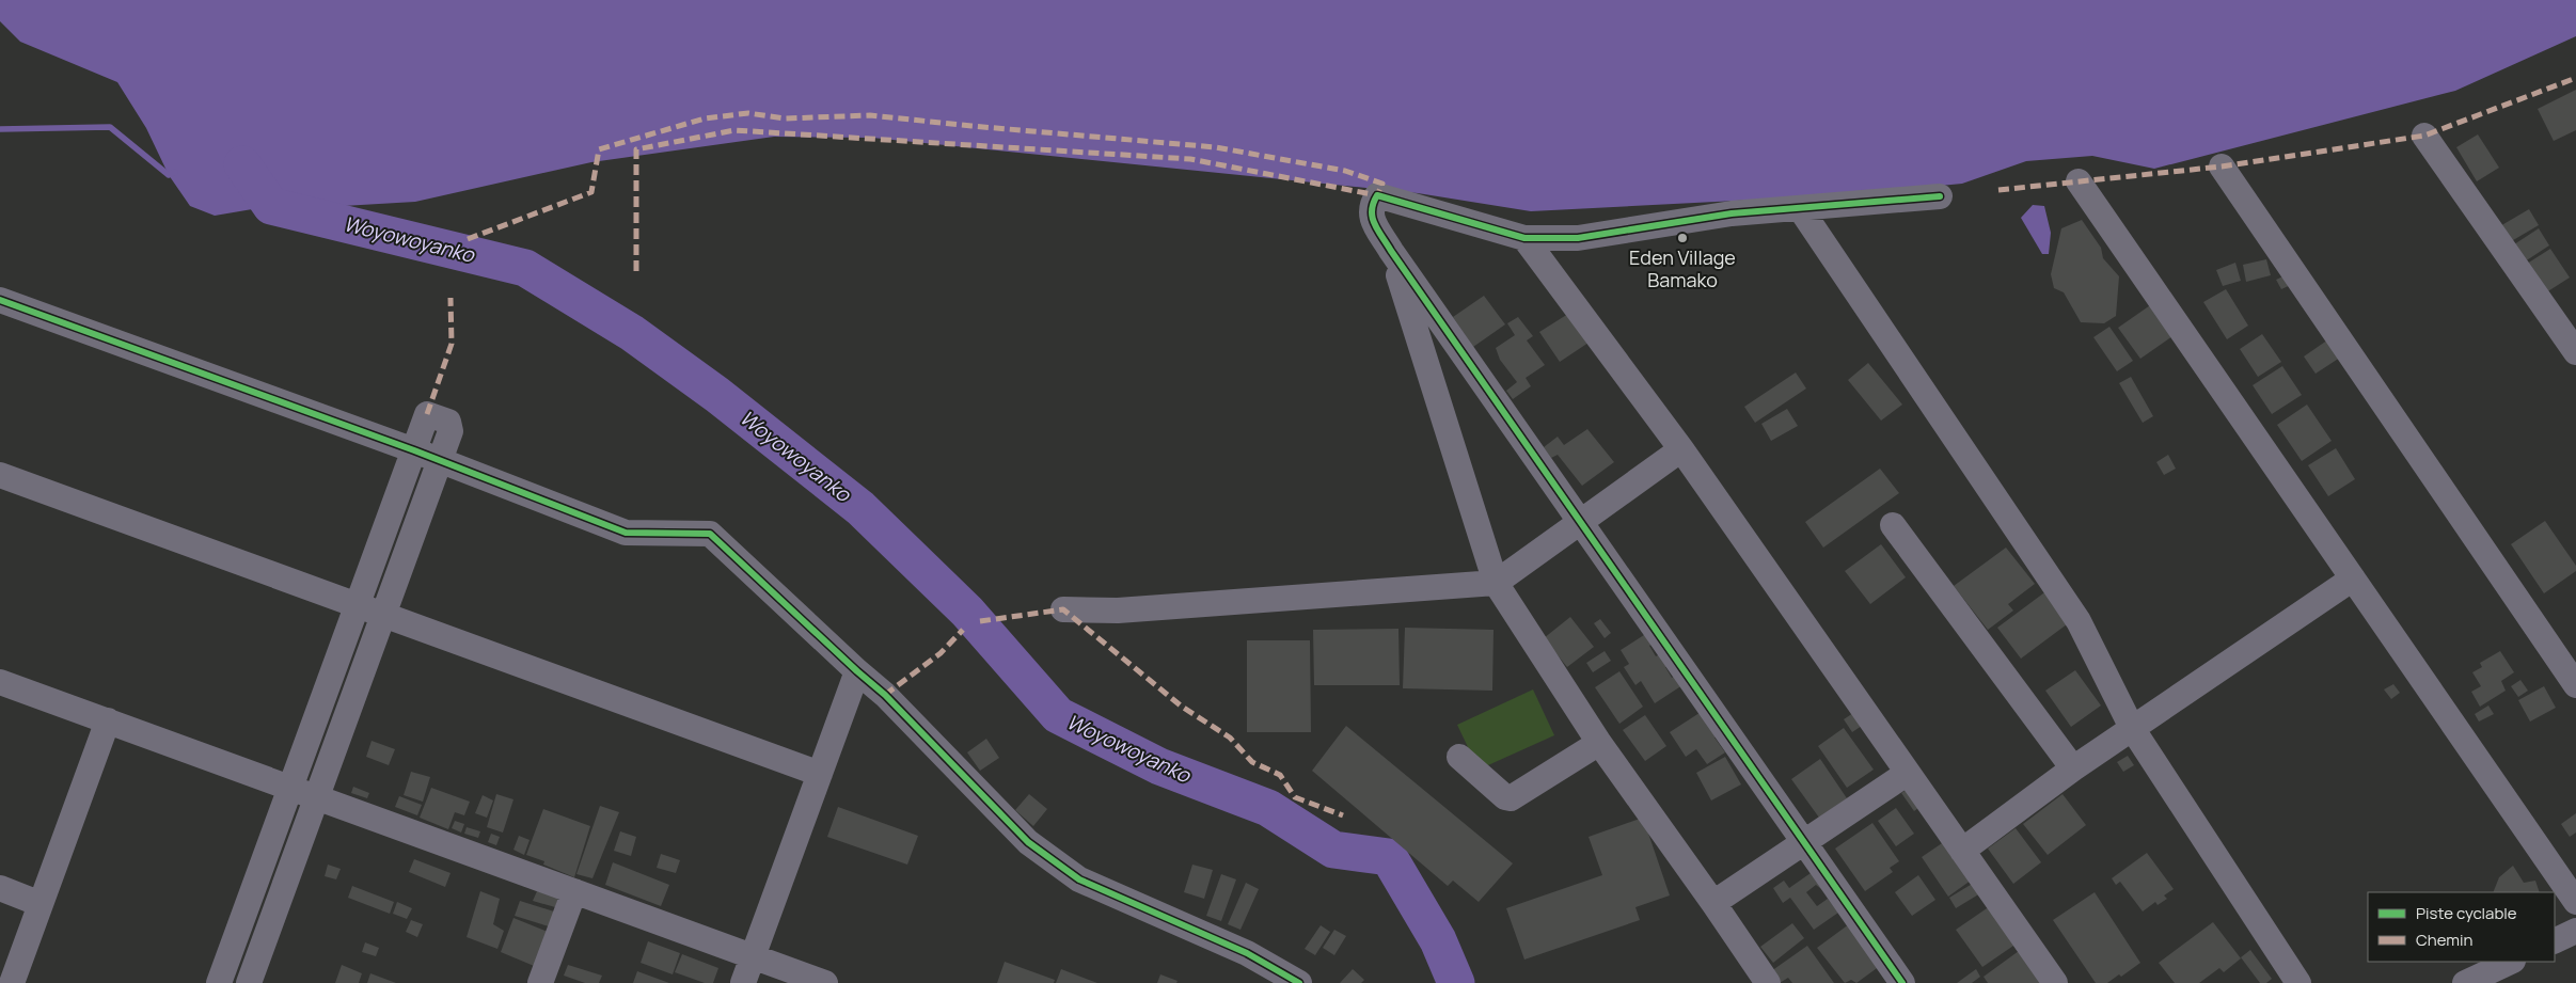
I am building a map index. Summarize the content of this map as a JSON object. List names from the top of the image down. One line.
{"water":["Woyowoyanko"],"places":["Eden Village Bamako"],"legend":["Piste cyclable","Chemin"]}
